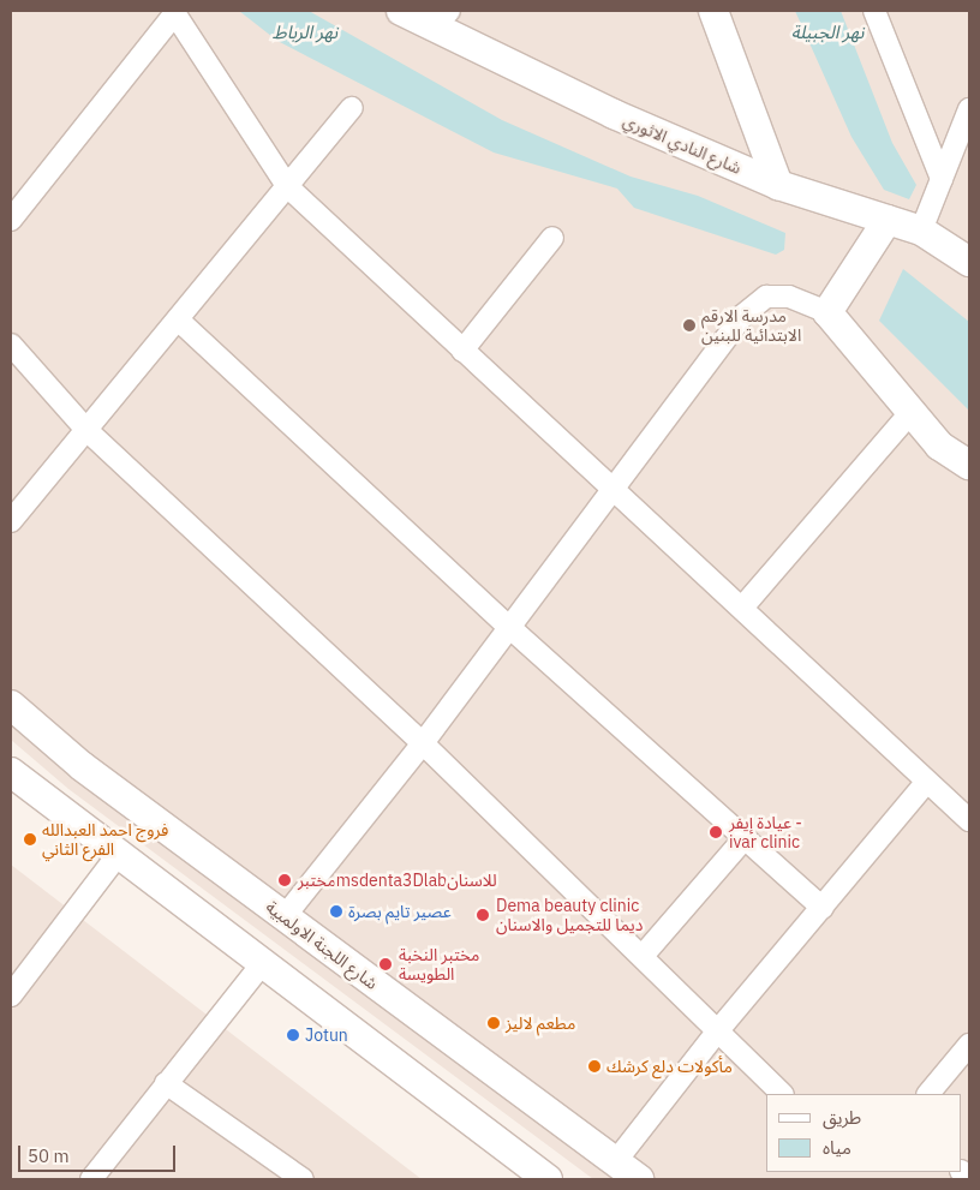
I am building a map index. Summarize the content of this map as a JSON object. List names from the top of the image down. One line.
{"streets":{"main road":["شارع النادي الاثوري","شارع اللجنة الاولمبية"]},"water":["نهر الرباط","نهر الجبيلة"],"places":["مدرسة الارقم الابتدائية للبنين","عيادة إيفر - ivar clinic","فروج احمد العبدالله الفرع الثاني","مختبرmsdenta3Dlabللاسنان","عصير تايم بصرة","Dema beauty clinic ديما للتجميل والاسنان","مختبر النخبة الطويسة","مطعم لاليز","Jotun","مأكولات دلع كرشك"],"legend":["طريق","مياه"],"scale_bar":"50 m"}
